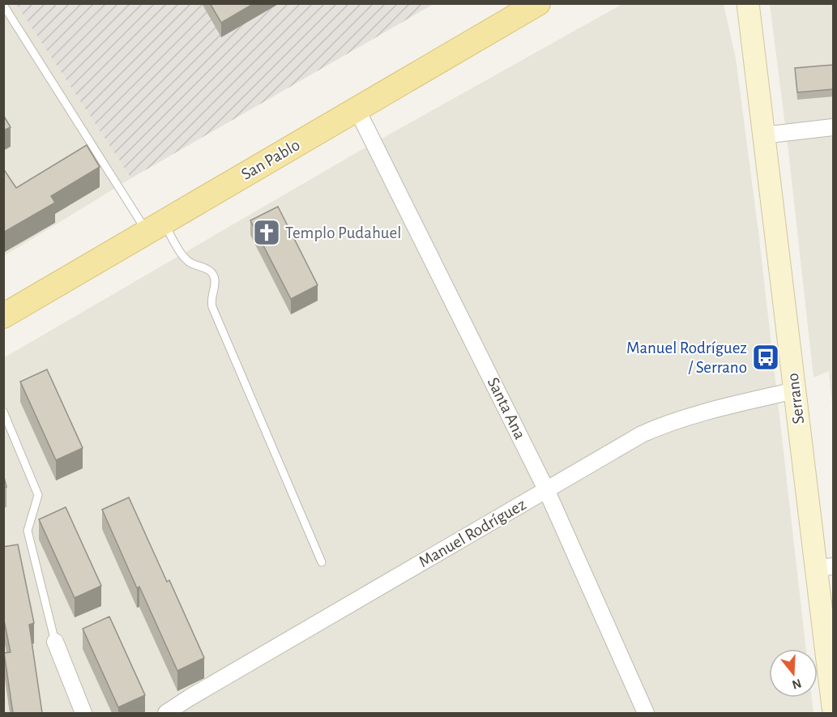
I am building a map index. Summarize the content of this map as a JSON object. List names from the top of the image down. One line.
{"streets":{"main road":["San Pablo","Serrano"],"street":["Santa Ana","Manuel Rodríguez"]},"crossings":[["San Pablo","Santa Ana"],["Serrano","Manuel Rodríguez"],["Santa Ana","Manuel Rodríguez"]],"places":{"church":["Templo Pudahuel"],"bus stop":["Manuel Rodríguez / Serrano"]},"north":"bottom"}
